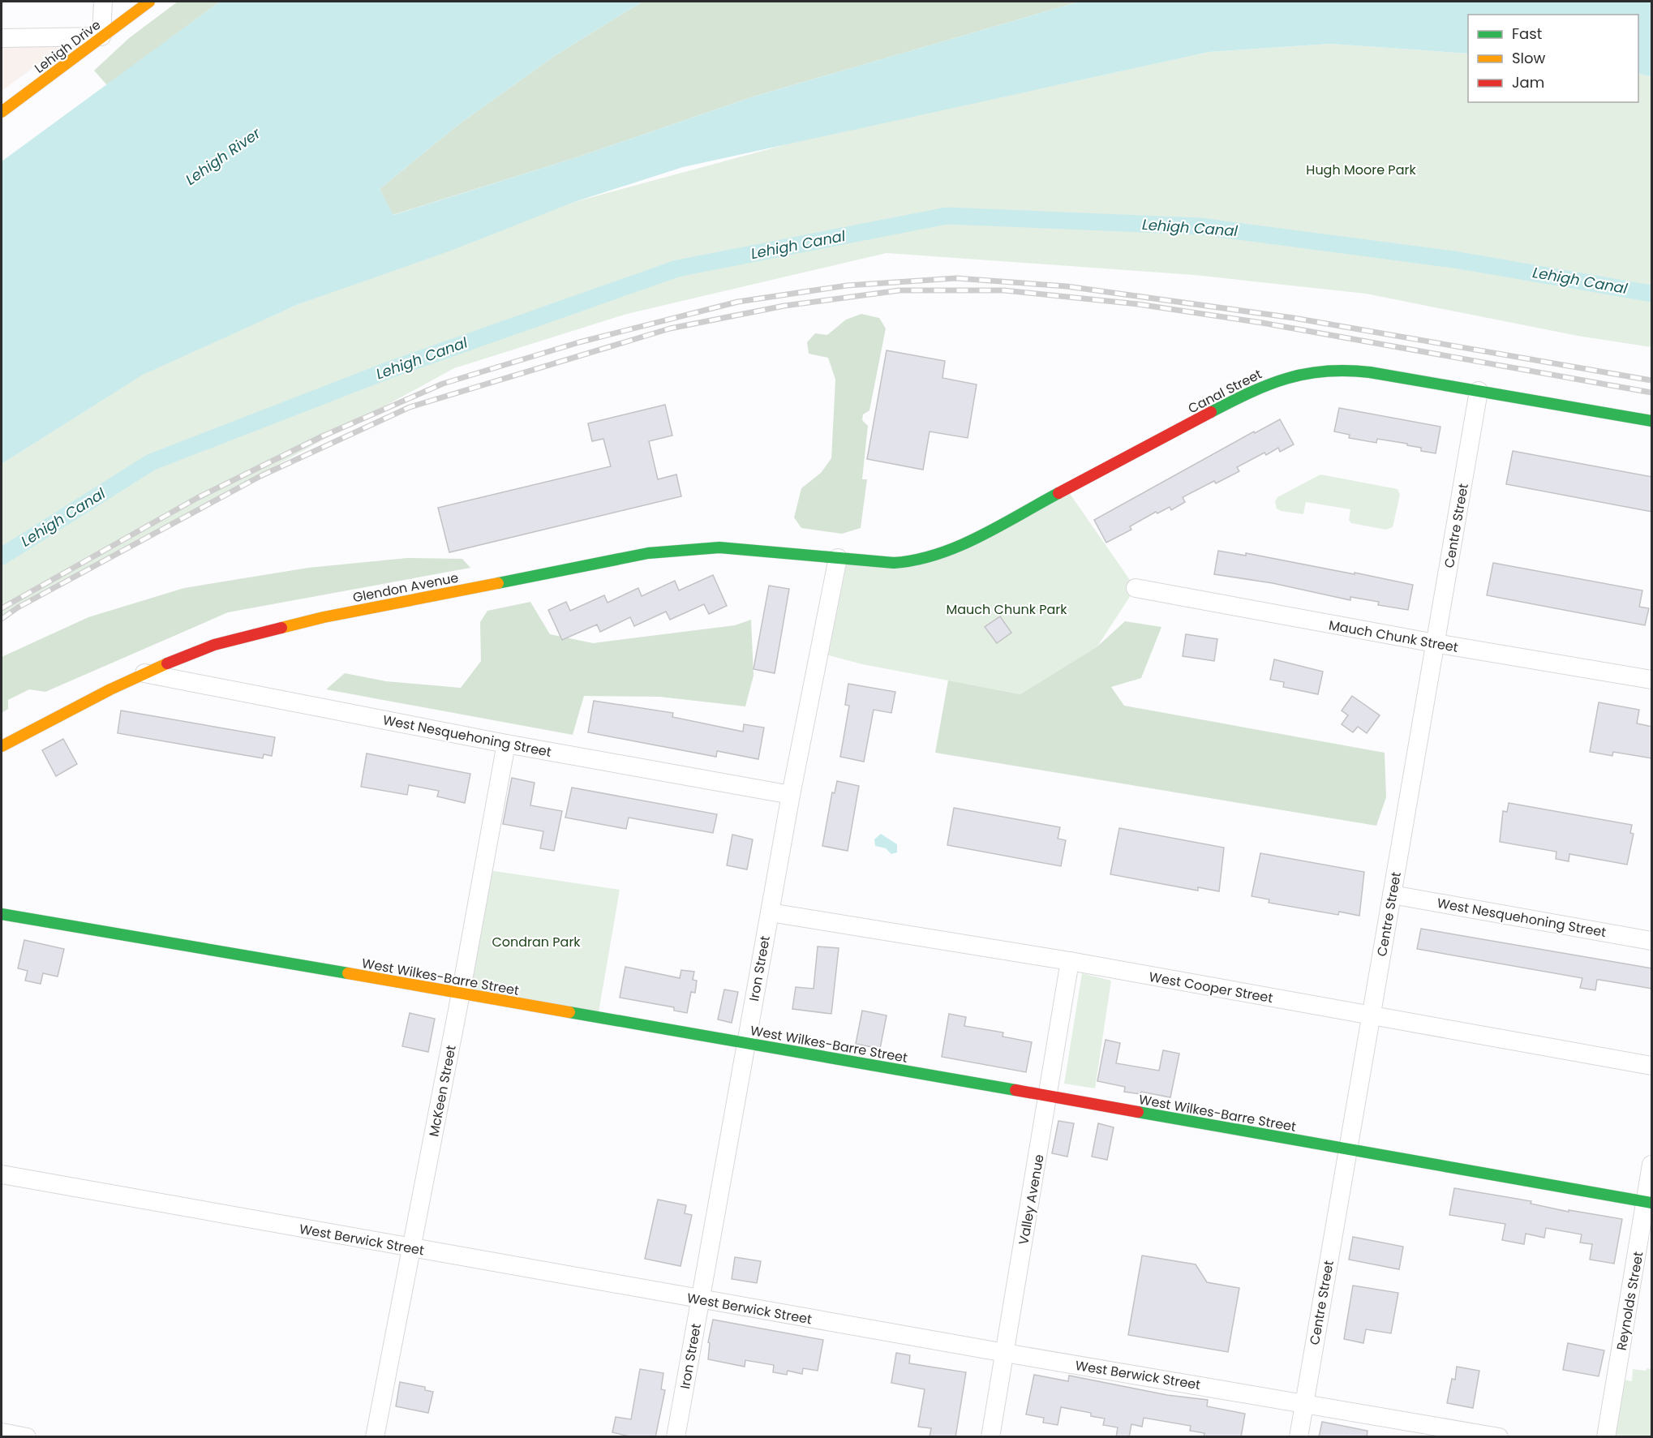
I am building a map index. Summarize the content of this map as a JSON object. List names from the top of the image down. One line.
{"streets":{"street":["Lehigh Drive","Canal Street","Centre Street","Glendon Avenue","Mauch Chunk Street","West Nesquehoning Street","Iron Street","West Wilkes-Barre Street","West Cooper Street","McKeen Street","Valley Avenue","West Berwick Street","Reynolds Street"]},"crossings":[["Canal Street","Centre Street"],["Canal Street","Glendon Avenue"],["Canal Street","Iron Street"],["Centre Street","Mauch Chunk Street"],["Centre Street","West Nesquehoning Street"],["Centre Street","West Wilkes-Barre Street"],["Centre Street","West Cooper Street"],["Centre Street","West Berwick Street"],["Glendon Avenue","West Nesquehoning Street"],["Glendon Avenue","Iron Street"],["West Nesquehoning Street","Iron Street"],["West Nesquehoning Street","McKeen Street"],["Iron Street","West Wilkes-Barre Street"],["Iron Street","West Cooper Street"],["Iron Street","West Berwick Street"],["West Wilkes-Barre Street","McKeen Street"],["West Wilkes-Barre Street","Valley Avenue"],["West Wilkes-Barre Street","Reynolds Street"],["West Cooper Street","Valley Avenue"],["McKeen Street","West Berwick Street"],["Valley Avenue","West Berwick Street"]],"water":["Lehigh River","Lehigh Canal"],"parks":["Hugh Moore Park","Mauch Chunk Park","Condran Park"],"legend":["Fast","Slow","Jam"]}
